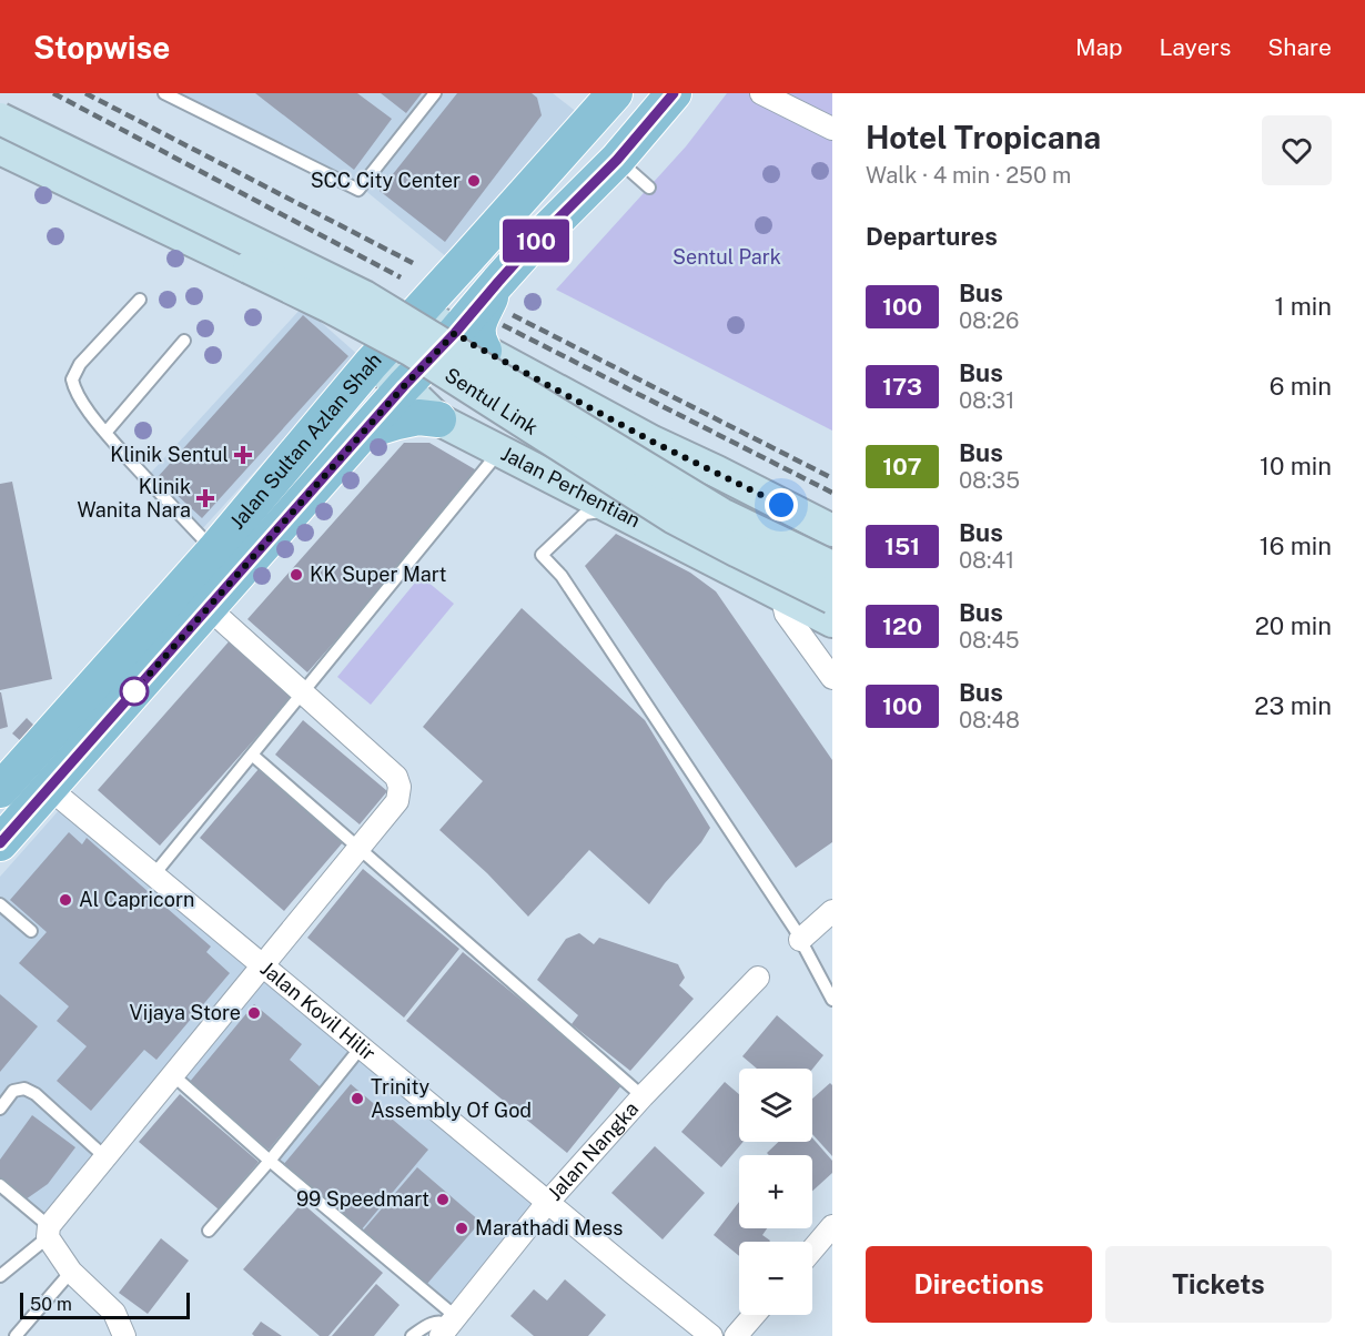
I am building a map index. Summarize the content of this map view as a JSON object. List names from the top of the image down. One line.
{"streets":{"main road":["Sentul Link","Jalan Sultan Azlan Shah","Jalan Perhentian"],"street":["Jalan Kovil Hilir","Jalan Nangka"]},"crossings":[["Jalan Sultan Azlan Shah","Jalan Perhentian"],["Jalan Sultan Azlan Shah","Jalan Kovil Hilir"],["Jalan Kovil Hilir","Jalan Nangka"]],"parks":["Sentul Park"],"places":{"other":["SCC City Center","KK Super Mart","Al Capricorn","Vijaya Store","Trinity Assembly Of God","99 Speedmart","Marathadi Mess"],"health":["Klinik Sentul","Klinik Wanita Nara"]},"lines":["bus line 100"],"scale_bar":"50 m","page":{"header":"Stopwise","nav":["Map","Layers","Share"],"on_map":"100","heading":[["Hotel Tropicana","Walk · 4 min · 250 m"],"Departures"],"list":[{"mark":"100","name":"Bus","note":"08:26","value":"1 min"},{"mark":"173","name":"Bus","note":"08:31","value":"6 min"},{"mark":"107","name":"Bus","note":"08:35","value":"10 min"},{"mark":"151","name":"Bus","note":"08:41","value":"16 min"},{"mark":"120","name":"Bus","note":"08:45","value":"20 min"},{"mark":"100","name":"Bus","note":"08:48","value":"23 min"}],"map_buttons":["+","−"],"buttons":["Directions","Tickets"],"scale":"50 m"}}
